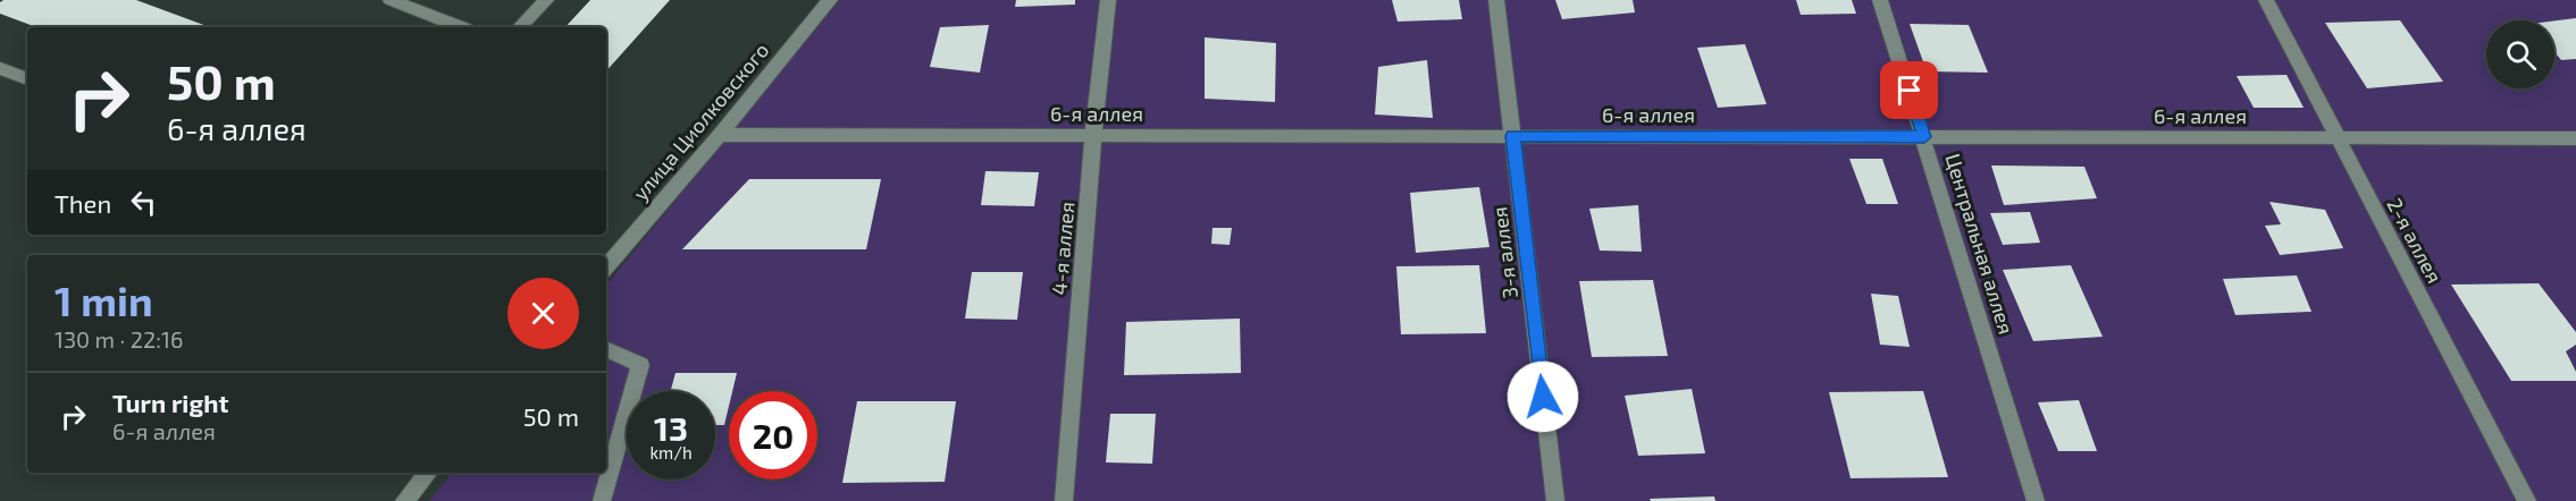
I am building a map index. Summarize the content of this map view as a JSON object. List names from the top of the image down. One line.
{"streets":{"street":["6-я аллея","улица Циолковского","2-я аллея","Центральная аллея","4-я аллея","3-я аллея"]},"crossings":[["6-я аллея","улица Циолковского"],["6-я аллея","2-я аллея"],["6-я аллея","Центральная аллея"],["6-я аллея","4-я аллея"],["6-я аллея","3-я аллея"]],"page":{"turn":["50 m","6-я аллея"],"then":"Then","heading":["1 min","130 m · 22:16"],"list":[{"name":"Turn right","note":"6-я аллея","value":"50 m"}],"speed":"13 km/h","limit":"20"}}
